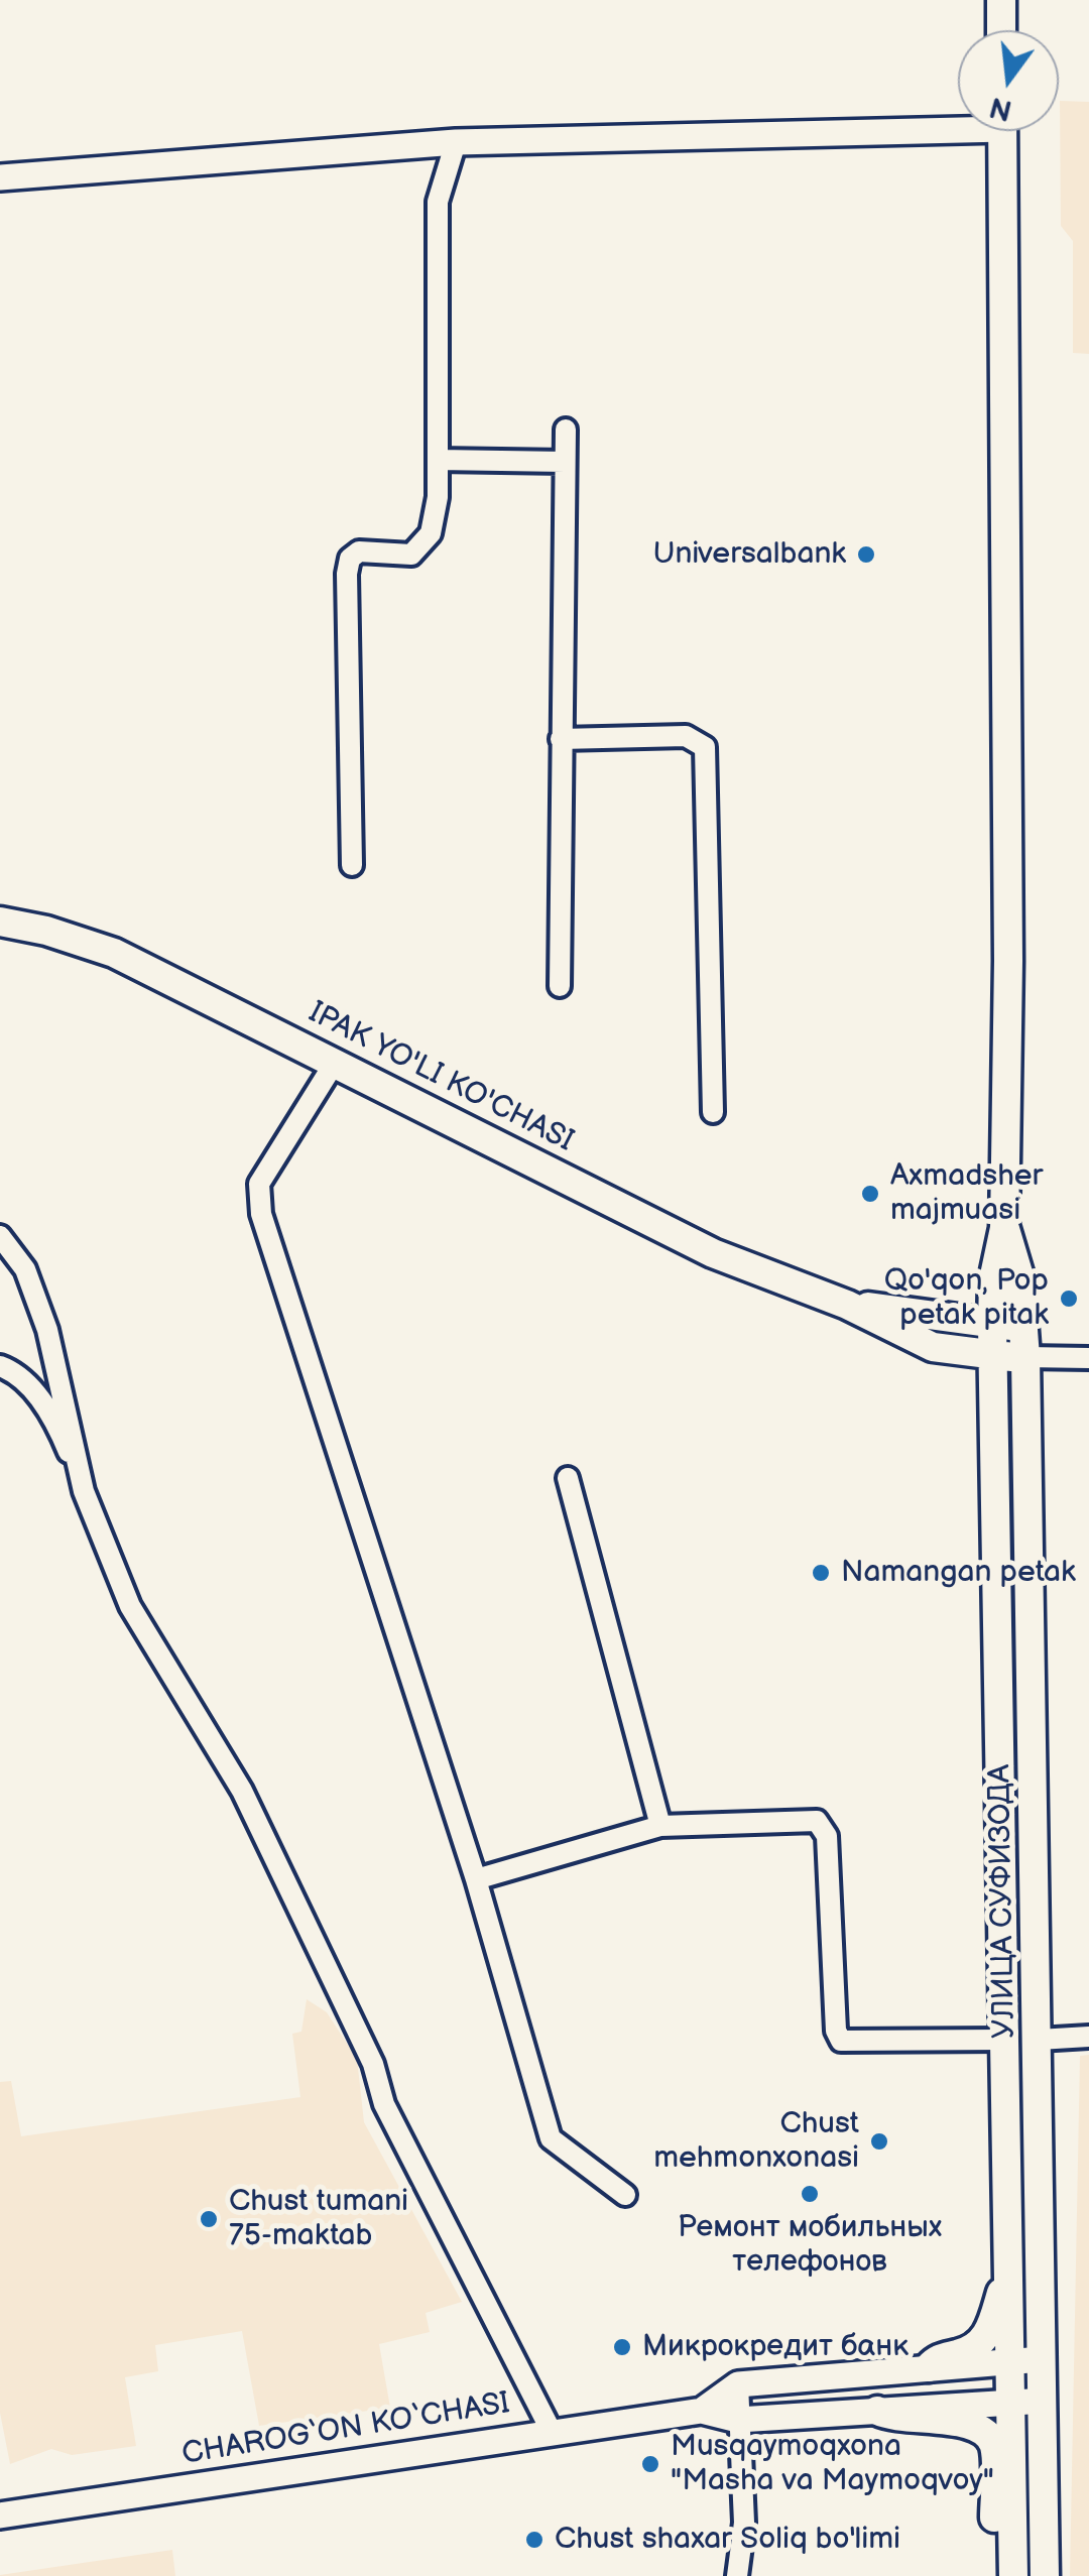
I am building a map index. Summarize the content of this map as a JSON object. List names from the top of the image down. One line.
{"streets":{"main road":["IPAK YO'LI KO'CHASI","УЛИЦА СУФИЗОДА"],"street":["CHAROG‘ON KO‘CHASI"]},"crossings":[["IPAK YO'LI KO'CHASI","УЛИЦА СУФИЗОДА"],["УЛИЦА СУФИЗОДА","CHAROG‘ON KO‘CHASI"]],"places":["Universalbank","Axmadsher majmuasi","Qo'qon, Pop petak pitak","Namangan petak","Chust mehmonxonasi","Ремонт мобильных телефонов","Chust tumani 75-maktab","Микрокредит банк","Musqaymoqxona \"Masha va Maymoqvoy\"","Chust shaxar Soliq bo'limi"],"north":"bottom"}
